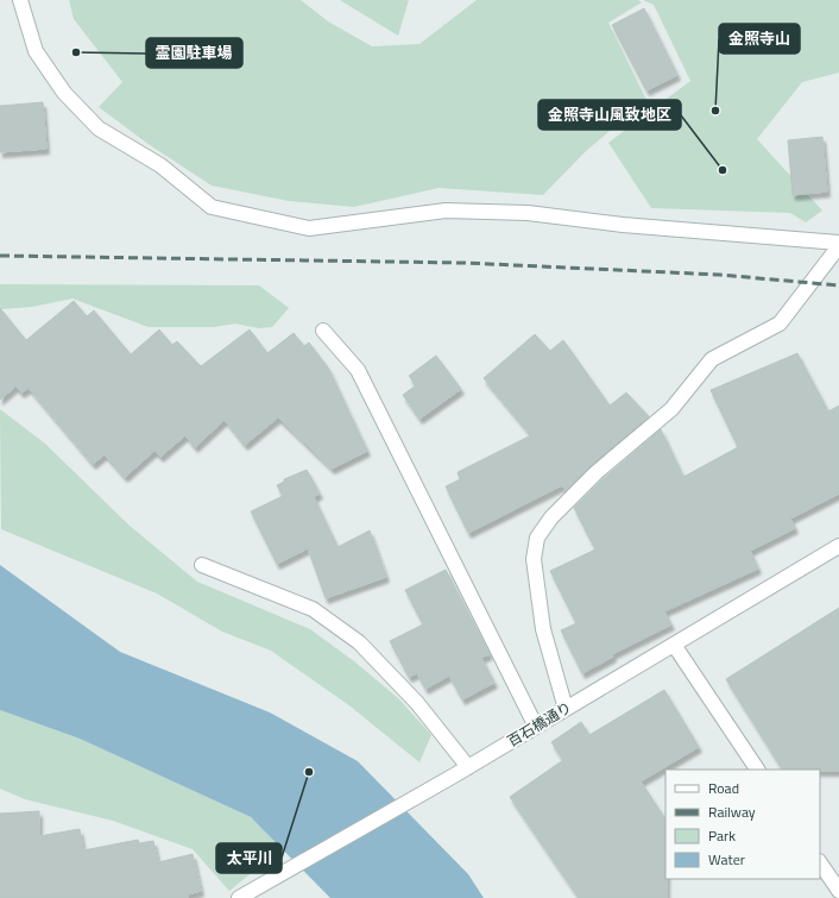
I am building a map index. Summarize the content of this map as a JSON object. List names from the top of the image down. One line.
{"streets":{"street":["百石橋通り"]},"places":["霊園駐車場","金照寺山","金照寺山風致地区","太平川"],"legend":["Road","Railway","Park","Water"]}
